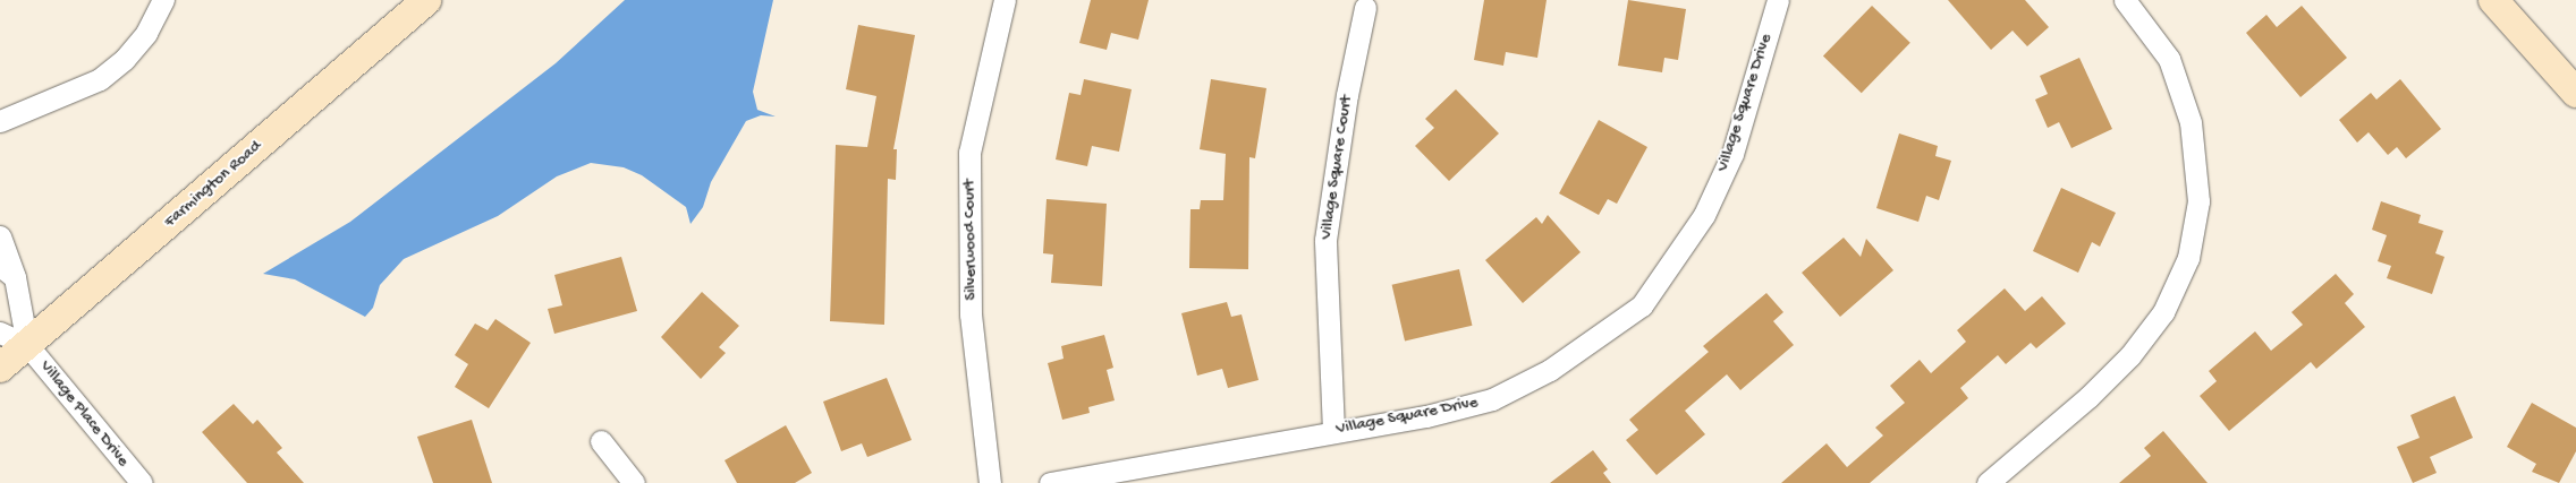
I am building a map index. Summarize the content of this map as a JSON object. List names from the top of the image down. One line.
{"streets":{"street":["Village Square Drive","Village Square Court","Farmington Road","Silverwood Court","Village Place Drive"]},"crossings":[["Village Square Drive","Village Square Court"],["Farmington Road","Village Place Drive"]]}
